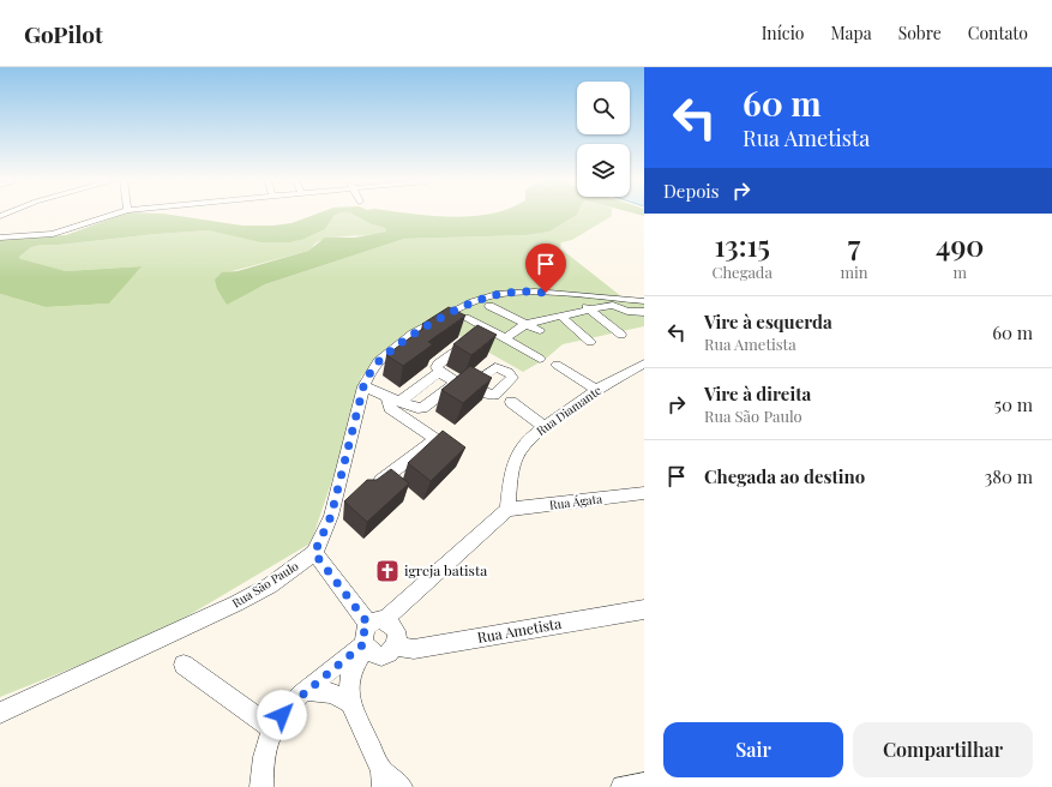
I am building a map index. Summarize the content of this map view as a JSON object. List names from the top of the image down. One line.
{"streets":{"street":["Rua Diamante","Rua Ágata","Rua São Paulo","Rua Ametista"]},"crossings":[["Rua Diamante","Rua Ágata"]],"places":{"church":["igreja batista"]},"page":{"header":"GoPilot","nav":["Início","Mapa","Sobre","Contato"],"turn":["60 m","Rua Ametista"],"then":"Depois","eta":["13:15","Chegada","7","min","490","m"],"list":[{"name":"Vire à esquerda","note":"Rua Ametista","value":"60 m"},{"name":"Vire à direita","note":"Rua São Paulo","value":"50 m"},{"name":"Chegada ao destino","value":"380 m"}],"buttons":["Sair","Compartilhar"]}}
